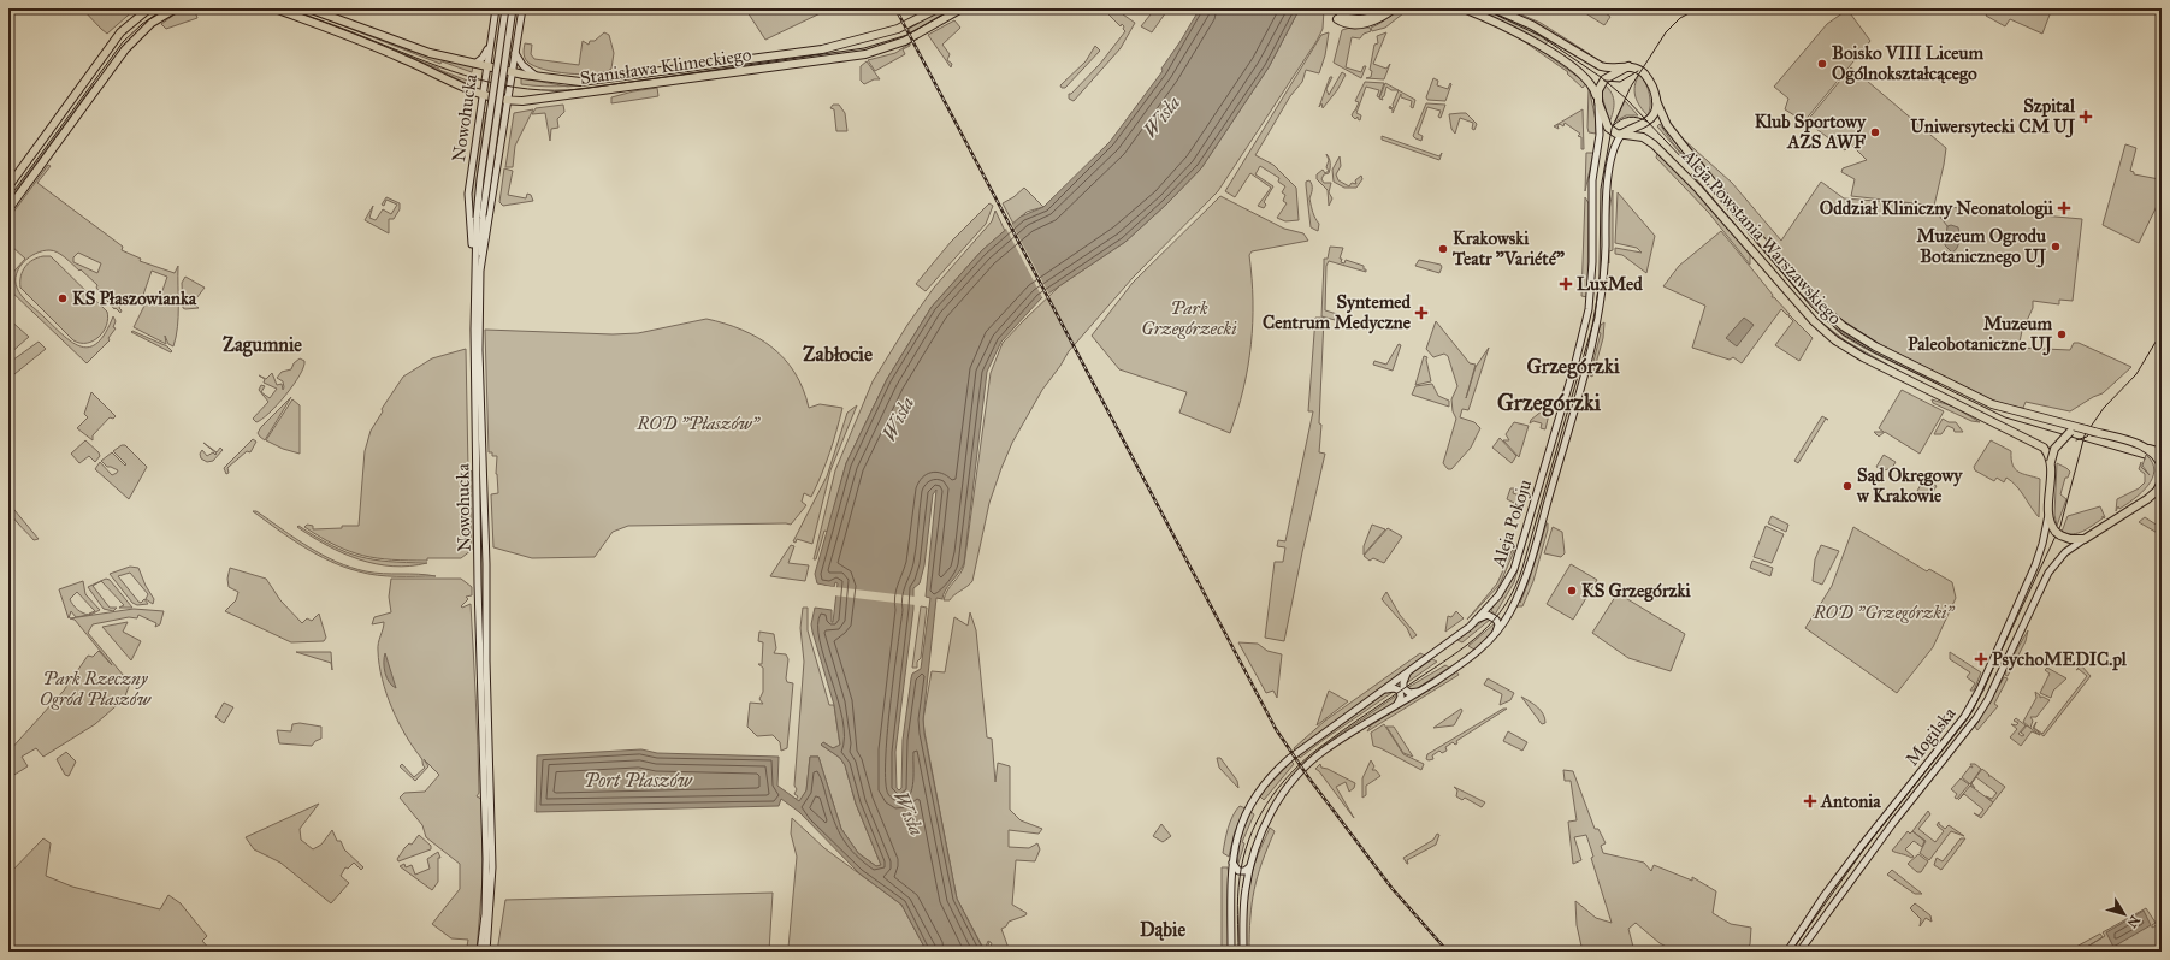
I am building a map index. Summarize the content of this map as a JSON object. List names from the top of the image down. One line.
{"streets":{"main road":["Stanisława Klimeckiego","Nowohucka","Aleja Powstania Warszawskiego","Aleja Pokoju","Mogilska"]},"crossings":[["Stanisława Klimeckiego","Nowohucka"],["Aleja Powstania Warszawskiego","Aleja Pokoju"]],"districts":["Zagumnie","Zabłocie","Grzegórzki","Grzegórzki","Dąbie"],"water":["Wisła","Port Płaszów"],"parks":["Park Grzegórzecki","ROD \"Płaszów\"","ROD \"Grzegórzki\"","Park Rzeczny Ogród Płaszów"],"places":{"other":["Boisko VIII Liceum Ogólnokształcącego","Klub Sportowy AZS AWF","Muzeum Ogrodu Botanicznego UJ","Krakowski Teatr \"Variété\"","KS Płaszowianka","Muzeum Paleobotaniczne UJ","Sąd Okręgowy w Krakowie","KS Grzegórzki"],"health":["Szpital Uniwersytecki CM UJ","Oddział Kliniczny Neonatologii","LuxMed","Syntemed Centrum Medyczne","PsychoMEDIC.pl","Antonia"]},"north":"bottom right"}
